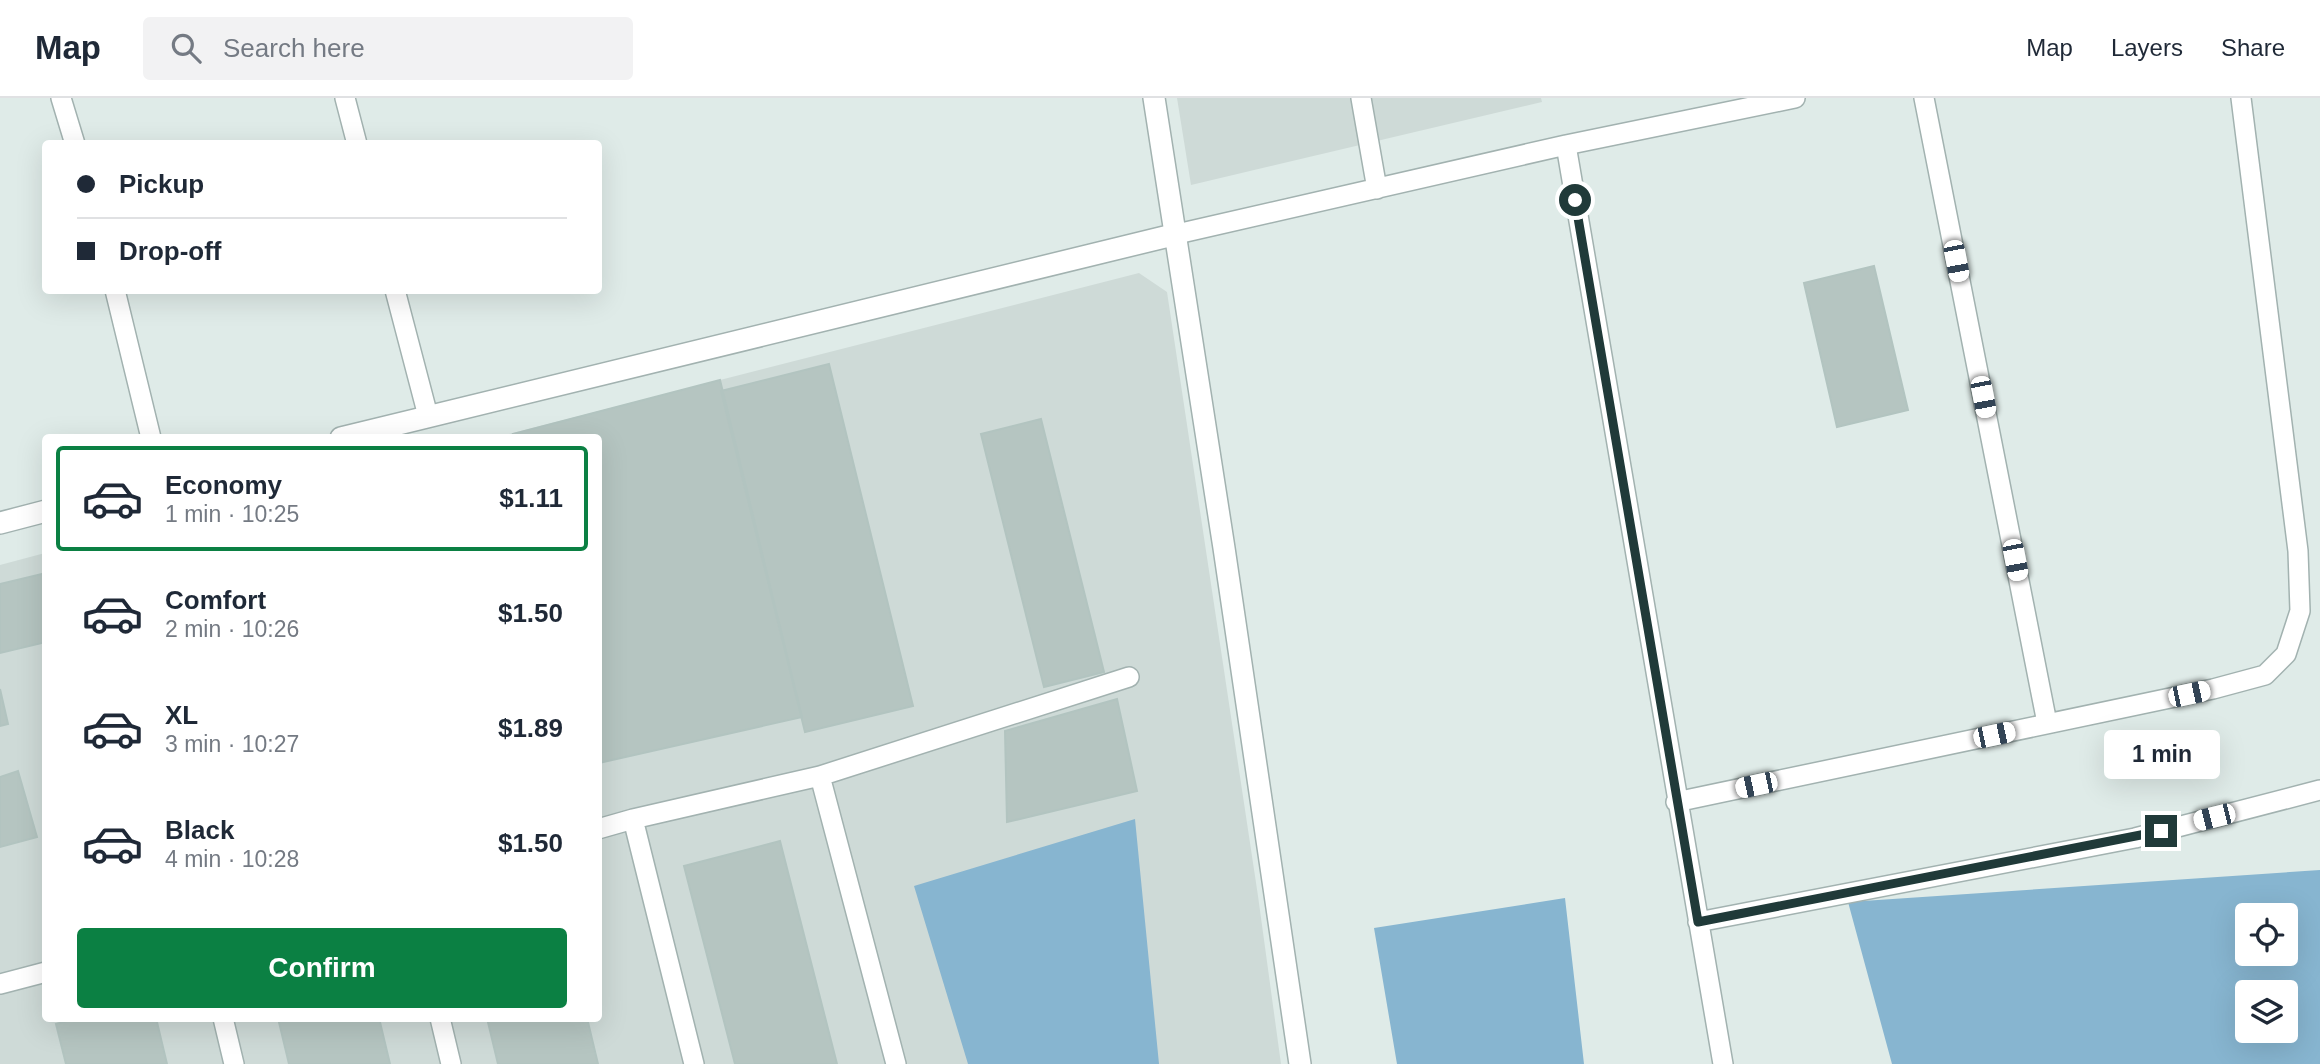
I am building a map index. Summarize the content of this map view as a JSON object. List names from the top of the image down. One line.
{"page":{"header":"Map","search":"Search here","nav":["Map","Layers","Share"],"banner":["Pickup","Drop-off"],"list":[{"name":"Economy","note":"1 min · 10:25","value":"$1.11"},{"name":"Comfort","note":"2 min · 10:26","value":"$1.50"},{"name":"XL","note":"3 min · 10:27","value":"$1.89"},{"name":"Black","note":"4 min · 10:28","value":"$1.50"}],"bubble":"1 min","buttons":"Confirm"}}
